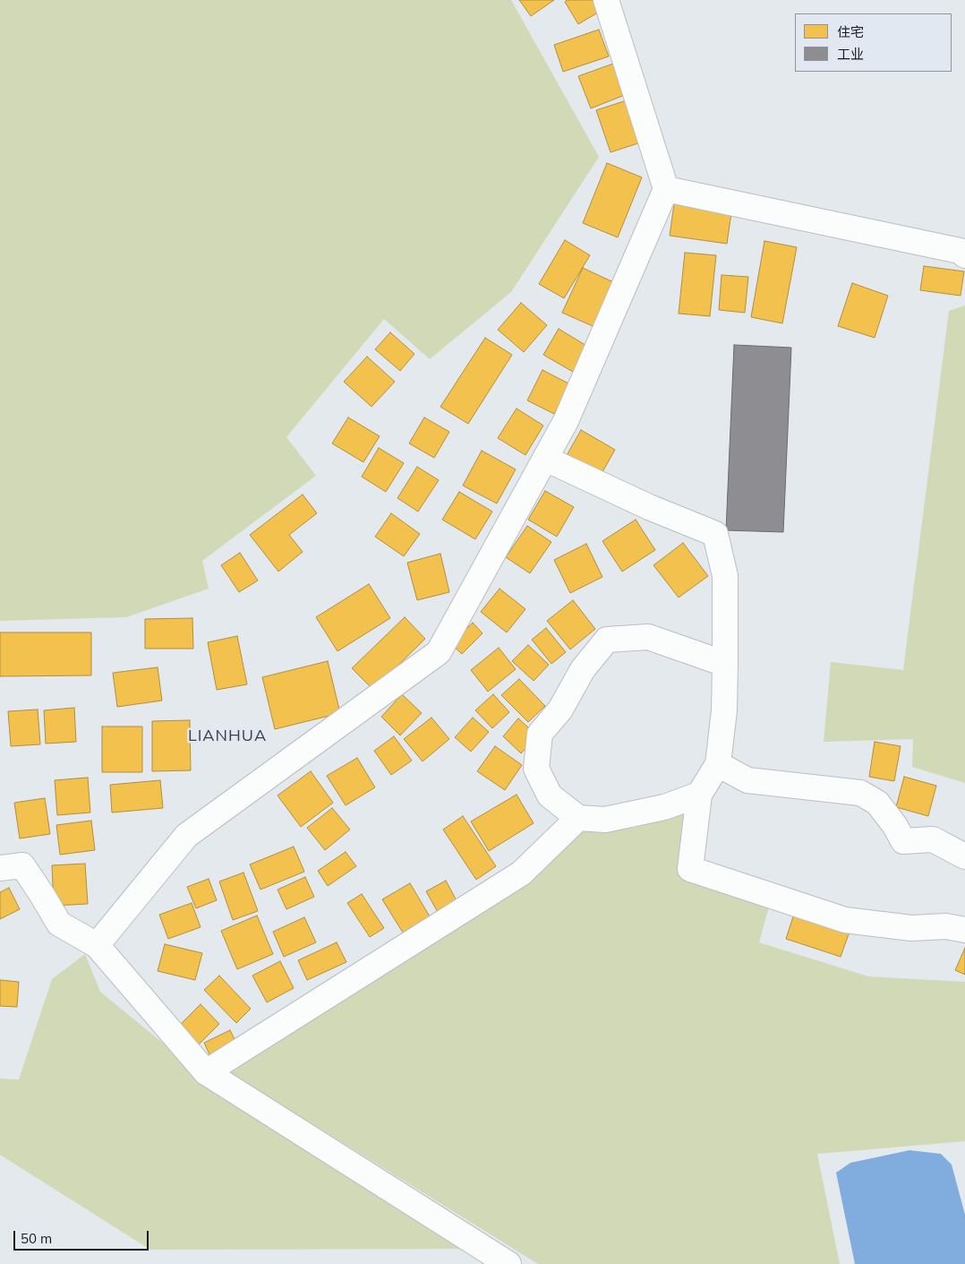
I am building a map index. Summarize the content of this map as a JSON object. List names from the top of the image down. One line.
{"districts":["LIANHUA"],"legend":["住宅","工业"],"scale_bar":"50 m"}
